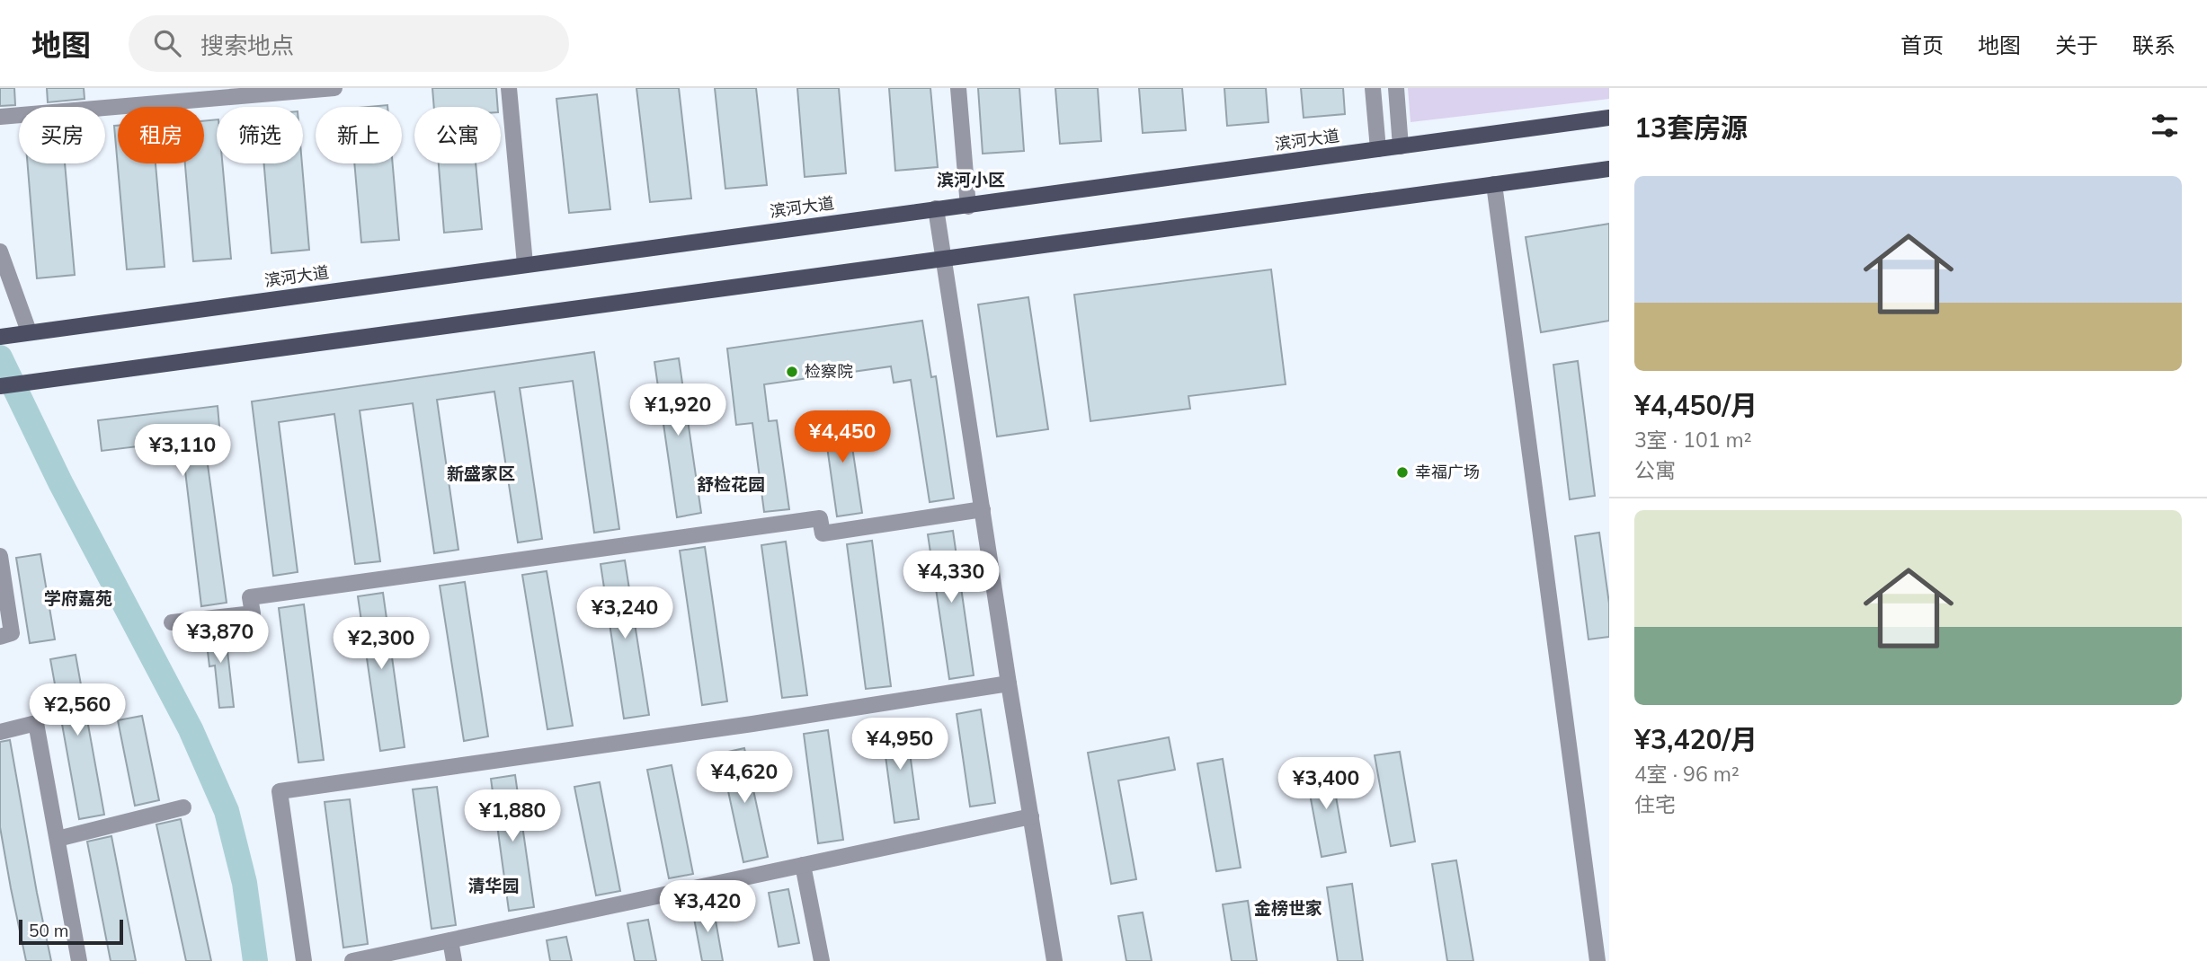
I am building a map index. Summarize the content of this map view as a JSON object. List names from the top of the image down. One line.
{"streets":{"main road":["滨河大道"]},"districts":["滨河小区","新盛家区","舒检花园","学府嘉苑","清华园","金榜世家"],"places":["检察院","幸福广场"],"scale_bar":"50 m","page":{"header":"地图","search":"搜索地点","nav":["首页","地图","关于","联系"],"heading":"13套房源","chip":["买房","租房","筛选","新上","公寓"],"list":[{"name":"¥4,450/月","note":"3室 · 101 m² · 公寓"},{"name":"¥3,420/月","note":"4室 · 96 m² · 住宅"}],"price":["¥1,920","¥4,450","¥3,110","¥4,330","¥3,240","¥3,870","¥2,300","¥2,560","¥4,950","¥4,620","¥3,400","¥1,880","¥3,420"],"scale":"50 m"}}
